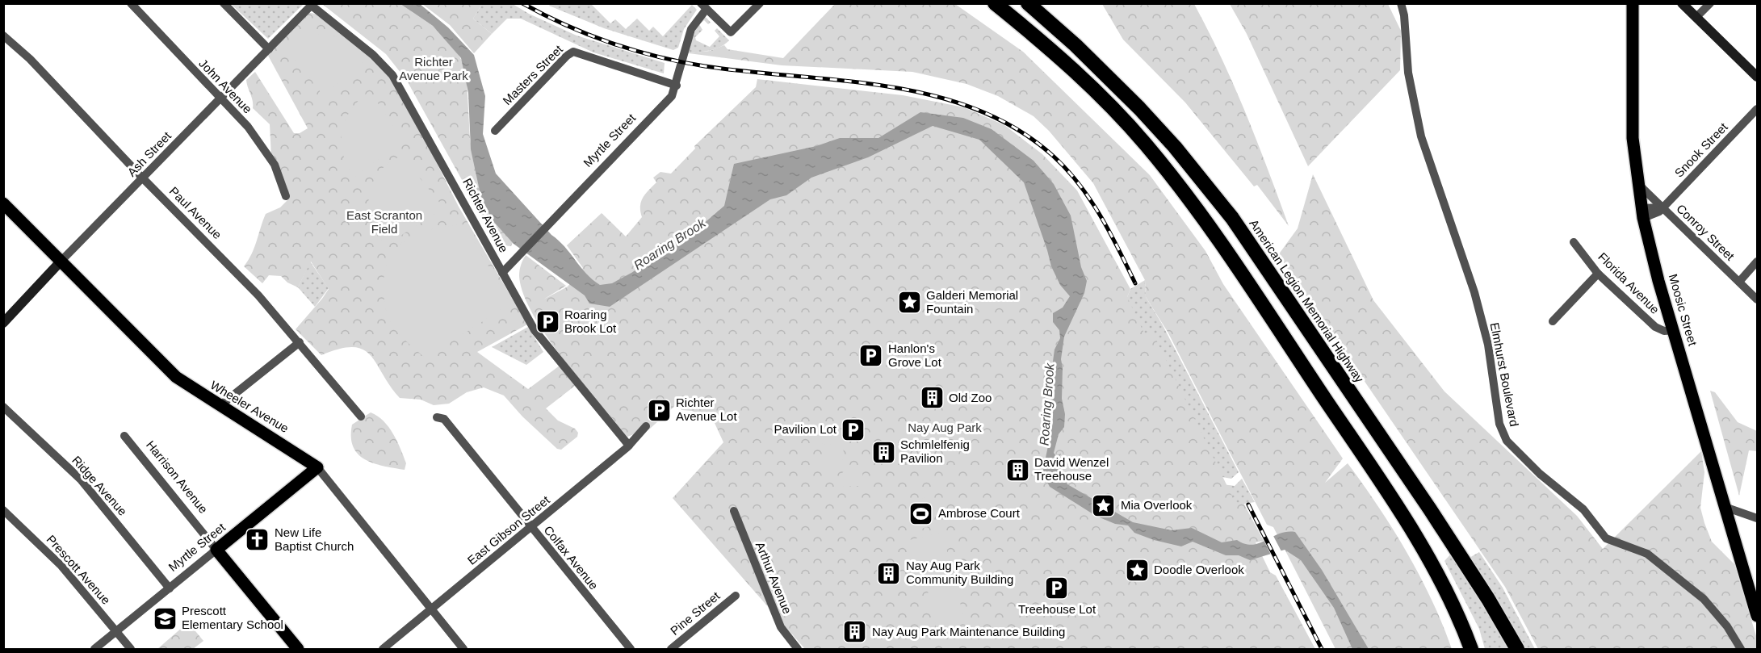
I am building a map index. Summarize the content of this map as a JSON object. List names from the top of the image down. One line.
{"streets":{"highway":["American Legion Memorial Highway"],"main road":["Myrtle Street","Moosic Street","Wheeler Avenue","Harrison Avenue"],"street":["Masters Street","John Avenue","Snook Street","Ash Street","Paul Avenue","Richter Avenue","Conroy Street","Florida Avenue","Elmhurst Boulevard","Ridge Avenue","East Gibson Street","Colfax Avenue","Prescott Avenue","Arthur Avenue","Pine Street"]},"crossings":[["Masters Street","Myrtle Street"],["John Avenue","Ash Street"],["Myrtle Street","Richter Avenue"],["Myrtle Street","Wheeler Avenue"],["Myrtle Street","Harrison Avenue"],["Myrtle Street","Ridge Avenue"],["Myrtle Street","Prescott Avenue"],["Snook Street","Conroy Street"],["Snook Street","Moosic Street"],["Ash Street","Paul Avenue"],["Ash Street","Richter Avenue"],["Ash Street","Wheeler Avenue"],["Richter Avenue","East Gibson Street"],["Conroy Street","Moosic Street"],["Florida Avenue","Moosic Street"],["Wheeler Avenue","East Gibson Street"],["East Gibson Street","Colfax Avenue"]],"water":["Roaring Brook"],"parks":["Richter Avenue Park","East Scranton Field","Nay Aug Park"],"places":{"place":["Galderi Memorial Fountain","Mia Overlook","Doodle Overlook"],"parking":["Roaring Brook Lot","Hanlon's Grove Lot","Richter Avenue Lot","Pavilion Lot","Treehouse Lot"],"building":["Old Zoo","Schmlelfenig Pavilion","David Wenzel Treehouse","Nay Aug Park Community Building","Nay Aug Park Maintenance Building"],"sports":["Ambrose Court"],"church":["New Life Baptist Church"],"school or university":["Prescott Elementary School"]}}
